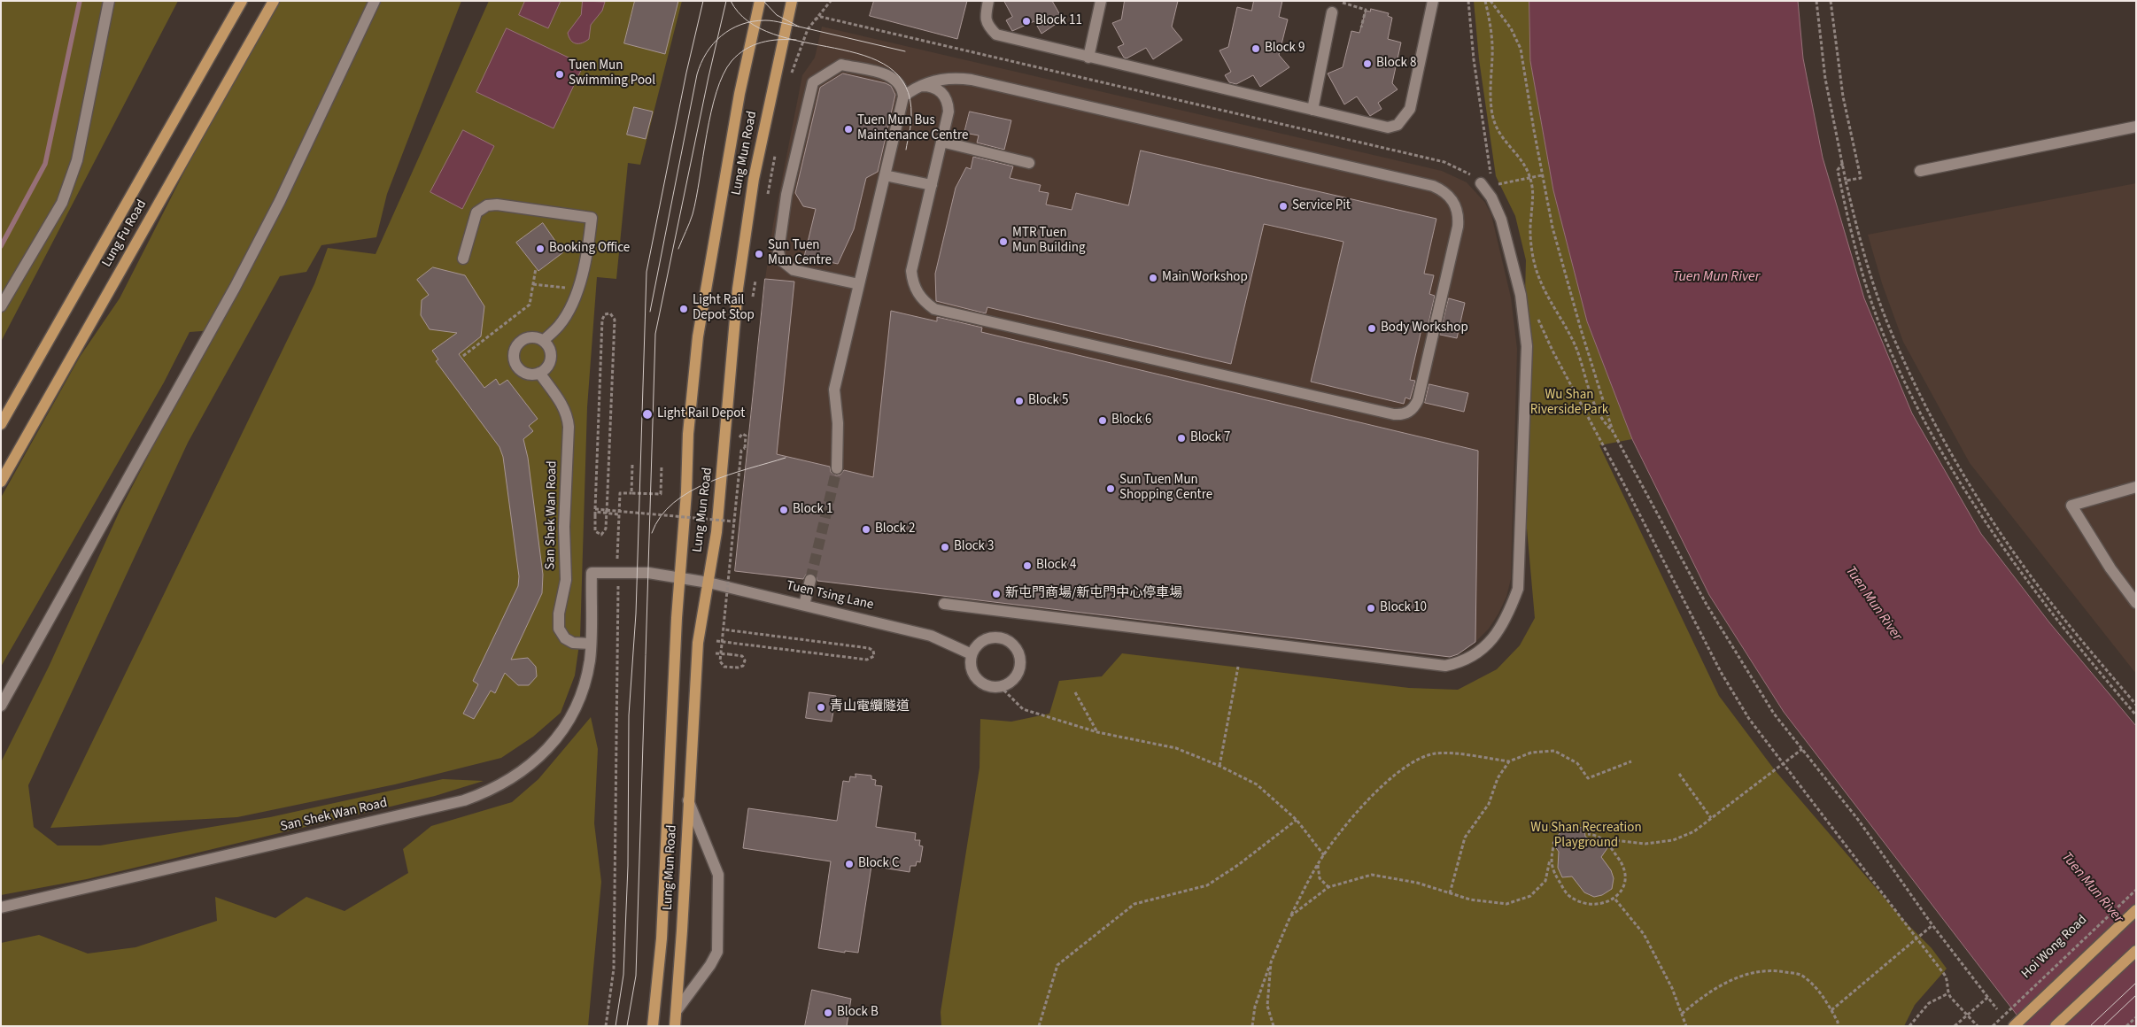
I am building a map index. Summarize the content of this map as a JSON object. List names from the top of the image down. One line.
{"streets":{"main road":["Lung Mun Road","Lung Fu Road"],"street":["San Shek Wan Road","Tuen Tsing Lane"],"path":["Hoi Wong Road"]},"crossings":[["Lung Mun Road","Tuen Tsing Lane"],["San Shek Wan Road","Tuen Tsing Lane"]],"water":["Tuen Mun River"],"parks":["Wu Shan Riverside Park","Wu Shan Recreation Playground"],"places":["Block 11","Block 9","Block 8","Tuen Mun Swimming Pool","Tuen Mun Bus Maintenance Centre","Service Pit","MTR Tuen Mun Building","Booking Office","Sun Tuen Mun Centre","Main Workshop","Light Rail Depot Stop","Body Workshop","Block 5","Light Rail Depot","Block 6","Block 7","Sun Tuen Mun Shopping Centre","Block 1","Block 2","Block 3","Block 4","新屯門商場/新屯門中心停車場","Block 10","青山電纜隧道","Block C","Block B"]}
